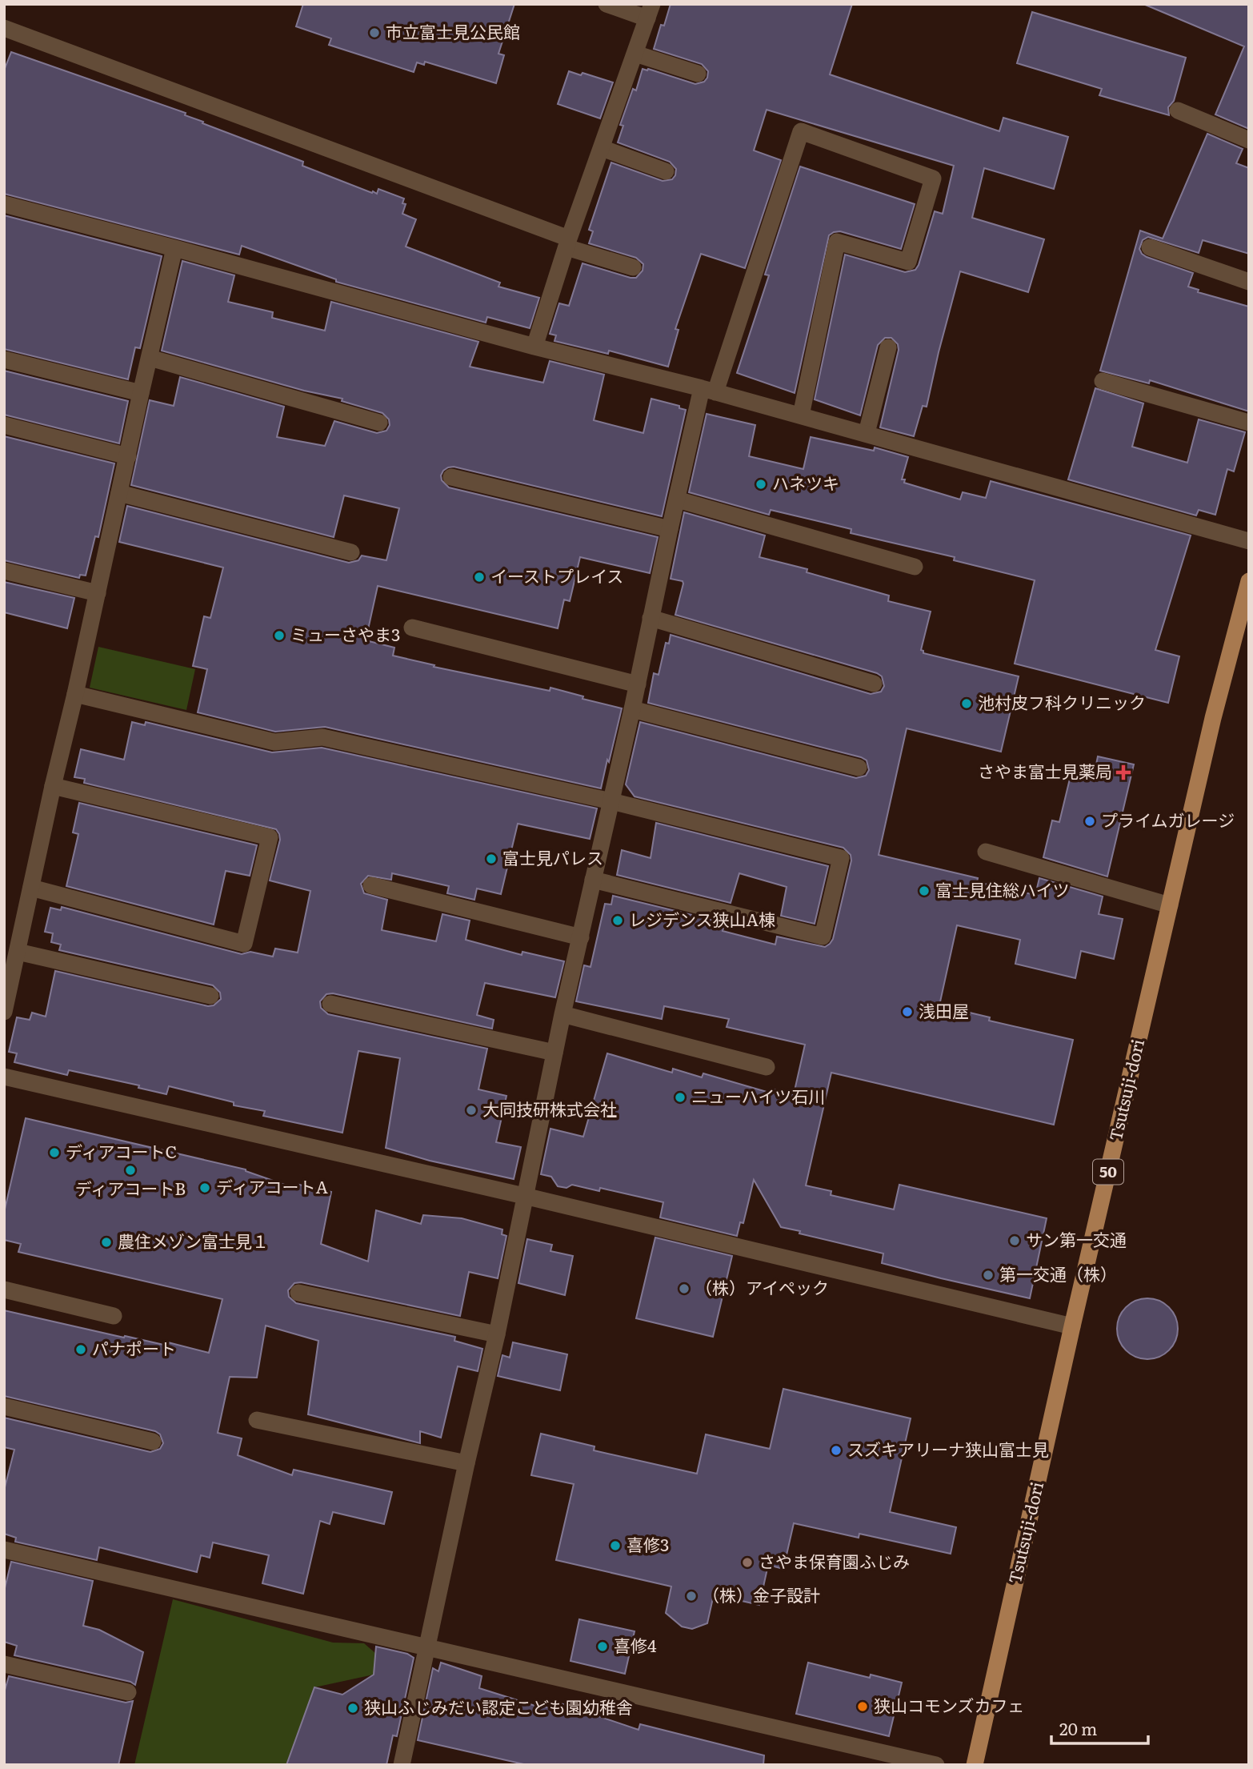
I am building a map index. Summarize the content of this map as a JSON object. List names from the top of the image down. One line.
{"streets":{"main road":["Tsutsuji-dori","50"]},"places":{"other":["市立富士見公民館","ハネツキ","イーストプレイス","ミューさやま3","池村皮フ科クリニック","プライムガレージ","富士見パレス","富士見住総ハイツ","レジデンス狭山A棟","浅田屋","ニューハイツ石川","大同技研株式会社","ディアコートC","ディアコートB","ディアコートA","サン第一交通","農住メゾン富士見１","第一交通（株）","（株）アイペック","パナポート","スズキアリーナ狭山富士見","喜修3","さやま保育園ふじみ","（株）金子設計","喜修4","狭山コモンズカフェ","狭山ふじみだい認定こども園幼稚舎"],"health":["さやま富士見薬局"]},"scale_bar":"20 m"}
